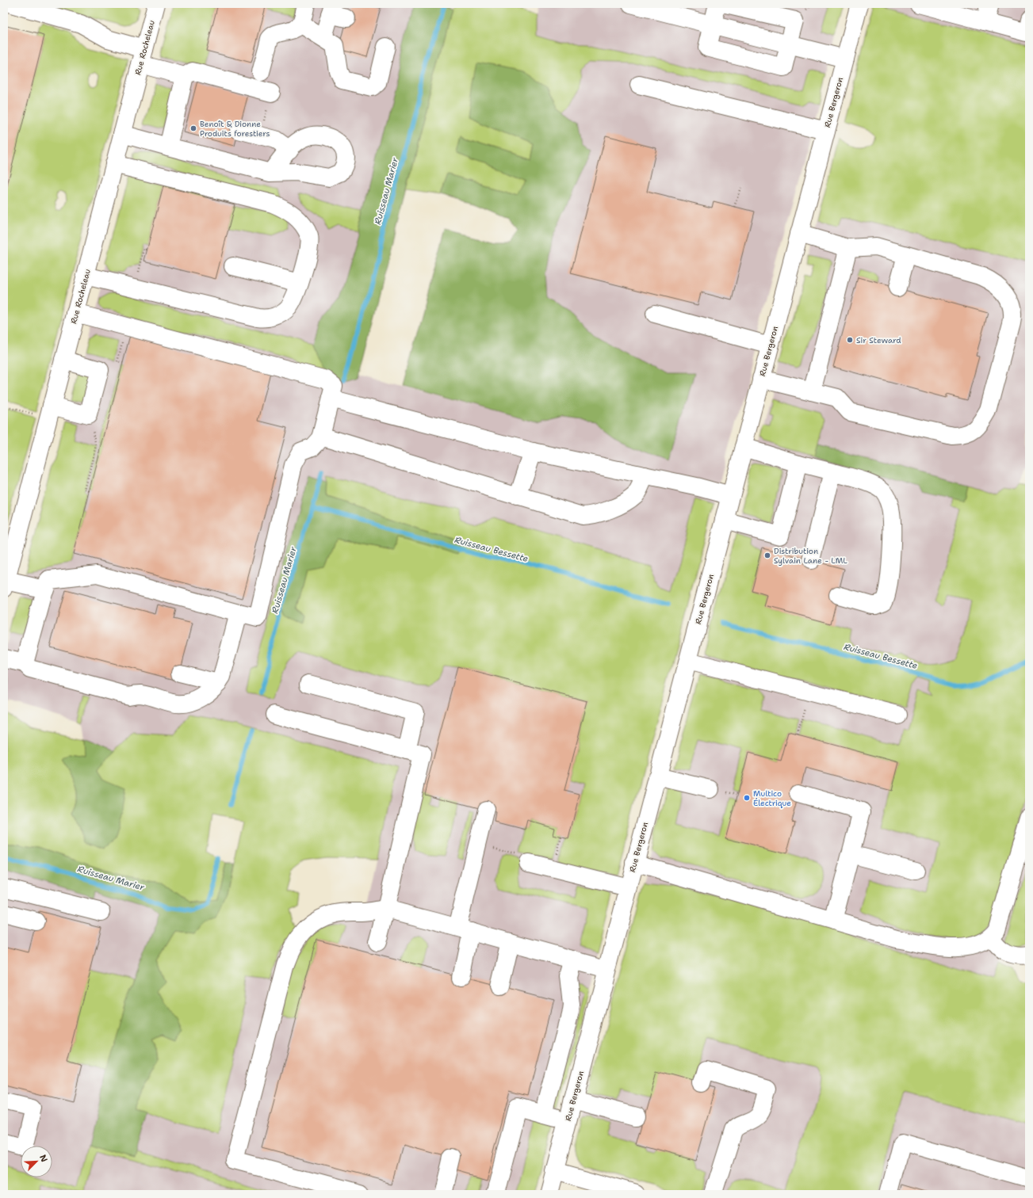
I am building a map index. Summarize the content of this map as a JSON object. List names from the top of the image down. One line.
{"streets":{"street":["Rue Rocheleau","Rue Bergeron"]},"water":["Ruisseau Marier","Ruisseau Bessette"],"places":["Benoît & Dionne Produits forestiers","Sir Steward","Distribution Sylvain Lane - LML","Multico Électrique"],"north":"top right"}
